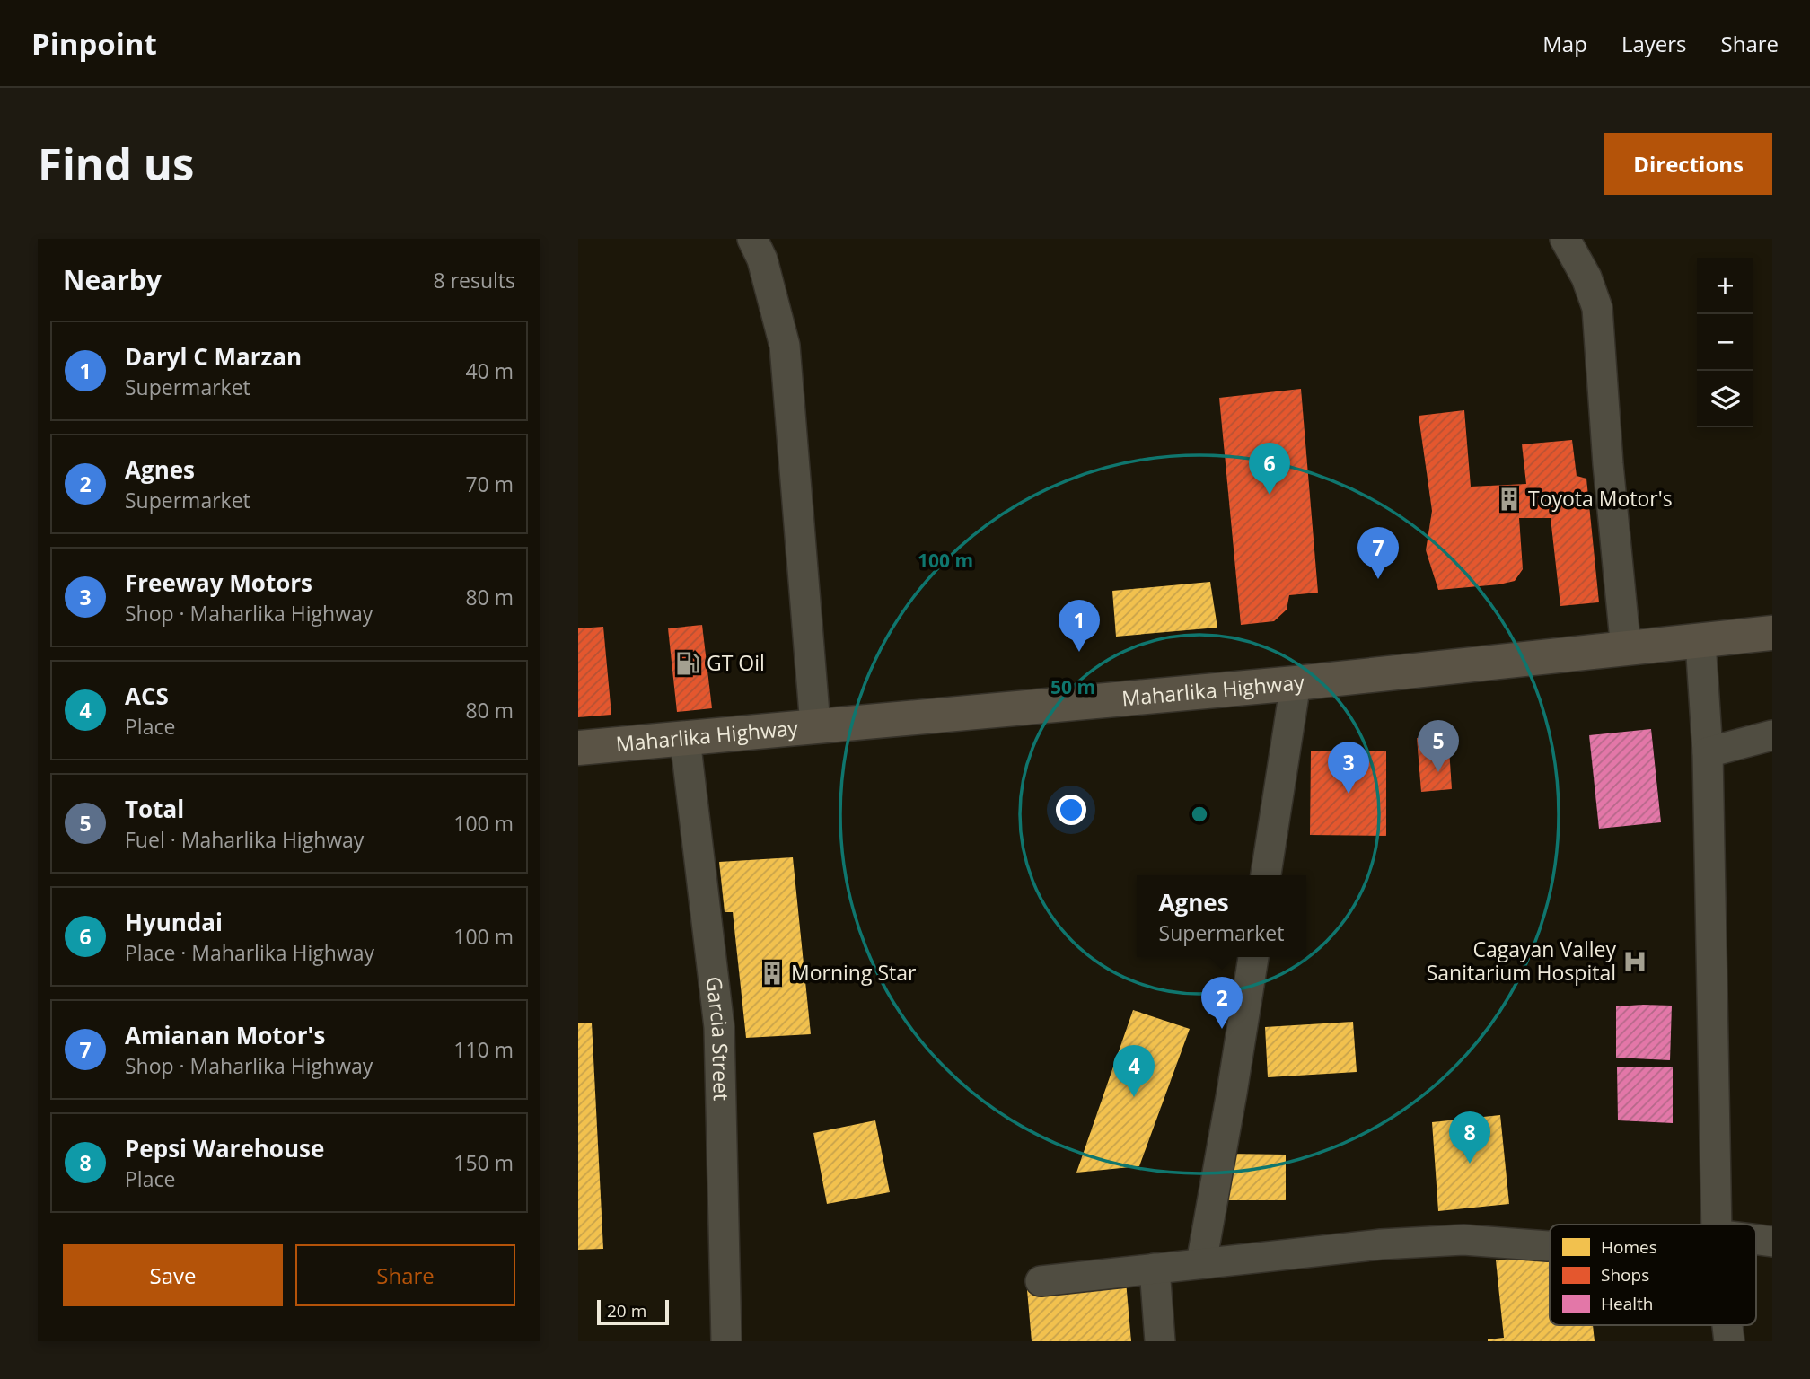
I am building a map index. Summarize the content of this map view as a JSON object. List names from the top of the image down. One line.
{"streets":{"main road":["Maharlika Highway"],"street":["Garcia Street"]},"crossings":[["Maharlika Highway","Garcia Street"]],"places":{"building":["Toyota Motor's","Morning Star"],"fuel station":["GT Oil"],"hospital":["Cagayan Valley Sanitarium Hospital"]},"legend":["Homes","Shops","Health"],"scale_bar":"20 m","page":{"header":"Pinpoint","nav":["Map","Layers","Share"],"buttons":["Directions",["Save","Share"]],"title":"Find us","heading":["Nearby","8 results"],"map_buttons":["+","−"],"list":[{"mark":"1","name":"Daryl C Marzan","note":"Supermarket","value":"40 m"},{"mark":"2","name":"Agnes","note":"Supermarket","value":"70 m"},{"mark":"3","name":"Freeway Motors","note":"Shop · Maharlika Highway","value":"80 m"},{"mark":"4","name":"ACS","note":"Place","value":"80 m"},{"mark":"5","name":"Total","note":"Fuel · Maharlika Highway","value":"100 m"},{"mark":"6","name":"Hyundai","note":"Place · Maharlika Highway","value":"100 m"},{"mark":"7","name":"Amianan Motor's","note":"Shop · Maharlika Highway","value":"110 m"},{"mark":"8","name":"Pepsi Warehouse","note":"Place","value":"150 m"}],"pins":["6","7","1","5","3","2","4","8"],"popup":["Agnes","Supermarket"],"scale":"20 m"},"rings":["100 m","50 m"]}
